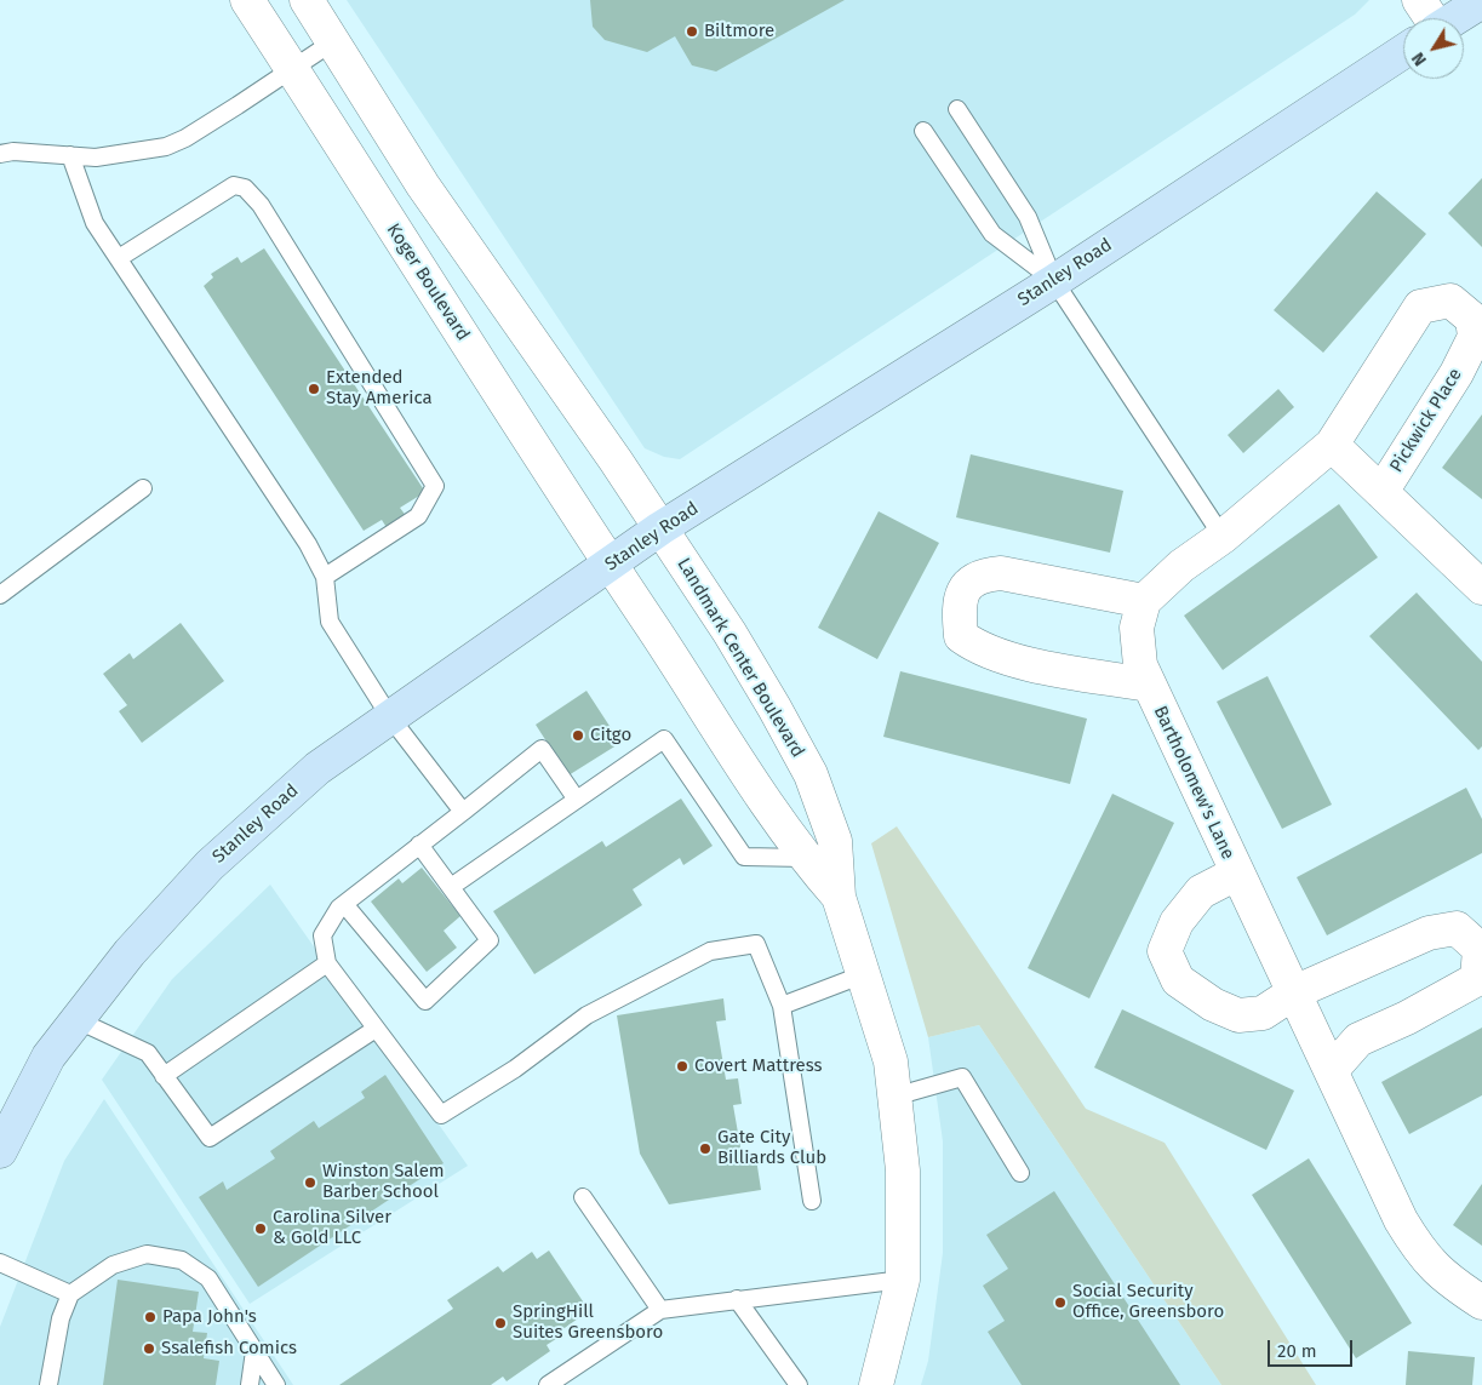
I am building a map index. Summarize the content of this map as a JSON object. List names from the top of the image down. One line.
{"streets":{"street":["Stanley Road","Koger Boulevard","Pickwick Place","Landmark Center Boulevard","Bartholomew's Lane"]},"crossings":[["Stanley Road","Koger Boulevard"],["Stanley Road","Landmark Center Boulevard"],["Koger Boulevard","Landmark Center Boulevard"]],"places":["Biltmore","Extended Stay America","Citgo","Covert Mattress","Gate City Billiards Club","Winston Salem Barber School","Carolina Silver & Gold LLC","Social Security Office, Greensboro","Papa John's","SpringHill Suites Greensboro","Ssalefish Comics"],"scale_bar":"20 m","north":"bottom left"}
